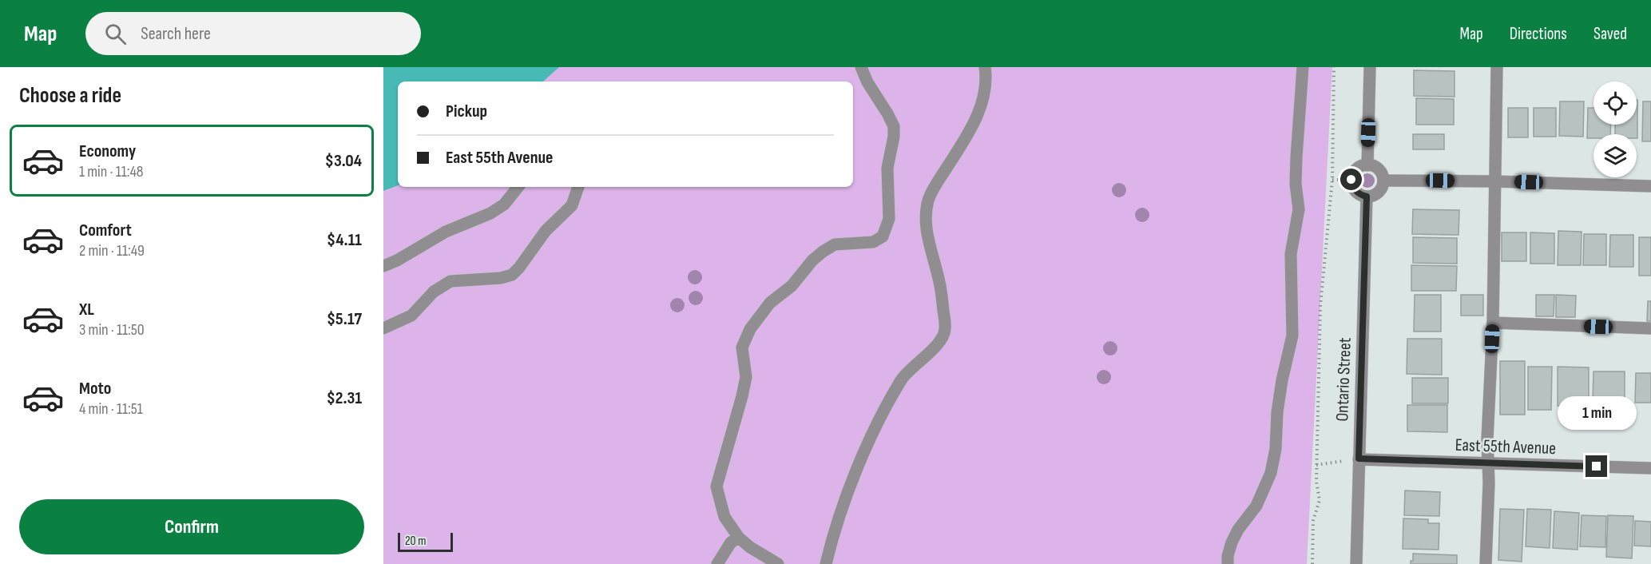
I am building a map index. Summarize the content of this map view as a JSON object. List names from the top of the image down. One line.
{"streets":{"street":["Ontario Street","East 55th Avenue"]},"crossings":[["Ontario Street","East 55th Avenue"]],"scale_bar":"20 m","page":{"header":"Map","search":"Search here","nav":["Map","Directions","Saved"],"heading":"Choose a ride","banner":["Pickup","East 55th Avenue"],"list":[{"name":"Economy","note":"1 min · 11:48","value":"$3.04"},{"name":"Comfort","note":"2 min · 11:49","value":"$4.11"},{"name":"XL","note":"3 min · 11:50","value":"$5.17"},{"name":"Moto","note":"4 min · 11:51","value":"$2.31"}],"bubble":"1 min","buttons":"Confirm","scale":"20 m"}}
